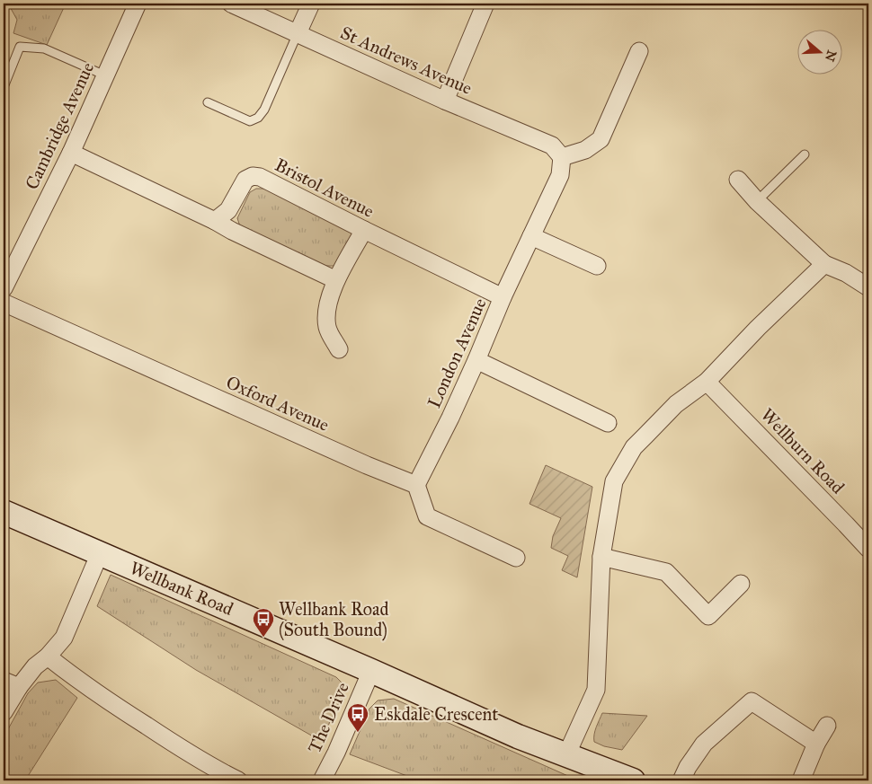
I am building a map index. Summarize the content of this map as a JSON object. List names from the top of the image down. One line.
{"streets":{"street":["St Andrews Avenue","Cambridge Avenue","Bristol Avenue","London Avenue","Oxford Avenue","Wellburn Road","Wellbank Road","The Drive"]},"crossings":[["St Andrews Avenue","London Avenue"],["Bristol Avenue","London Avenue"],["London Avenue","Oxford Avenue"],["Wellbank Road","The Drive"]],"places":{"bus stop":["Wellbank Road (South Bound)","Eskdale Crescent"]},"north":"right"}
